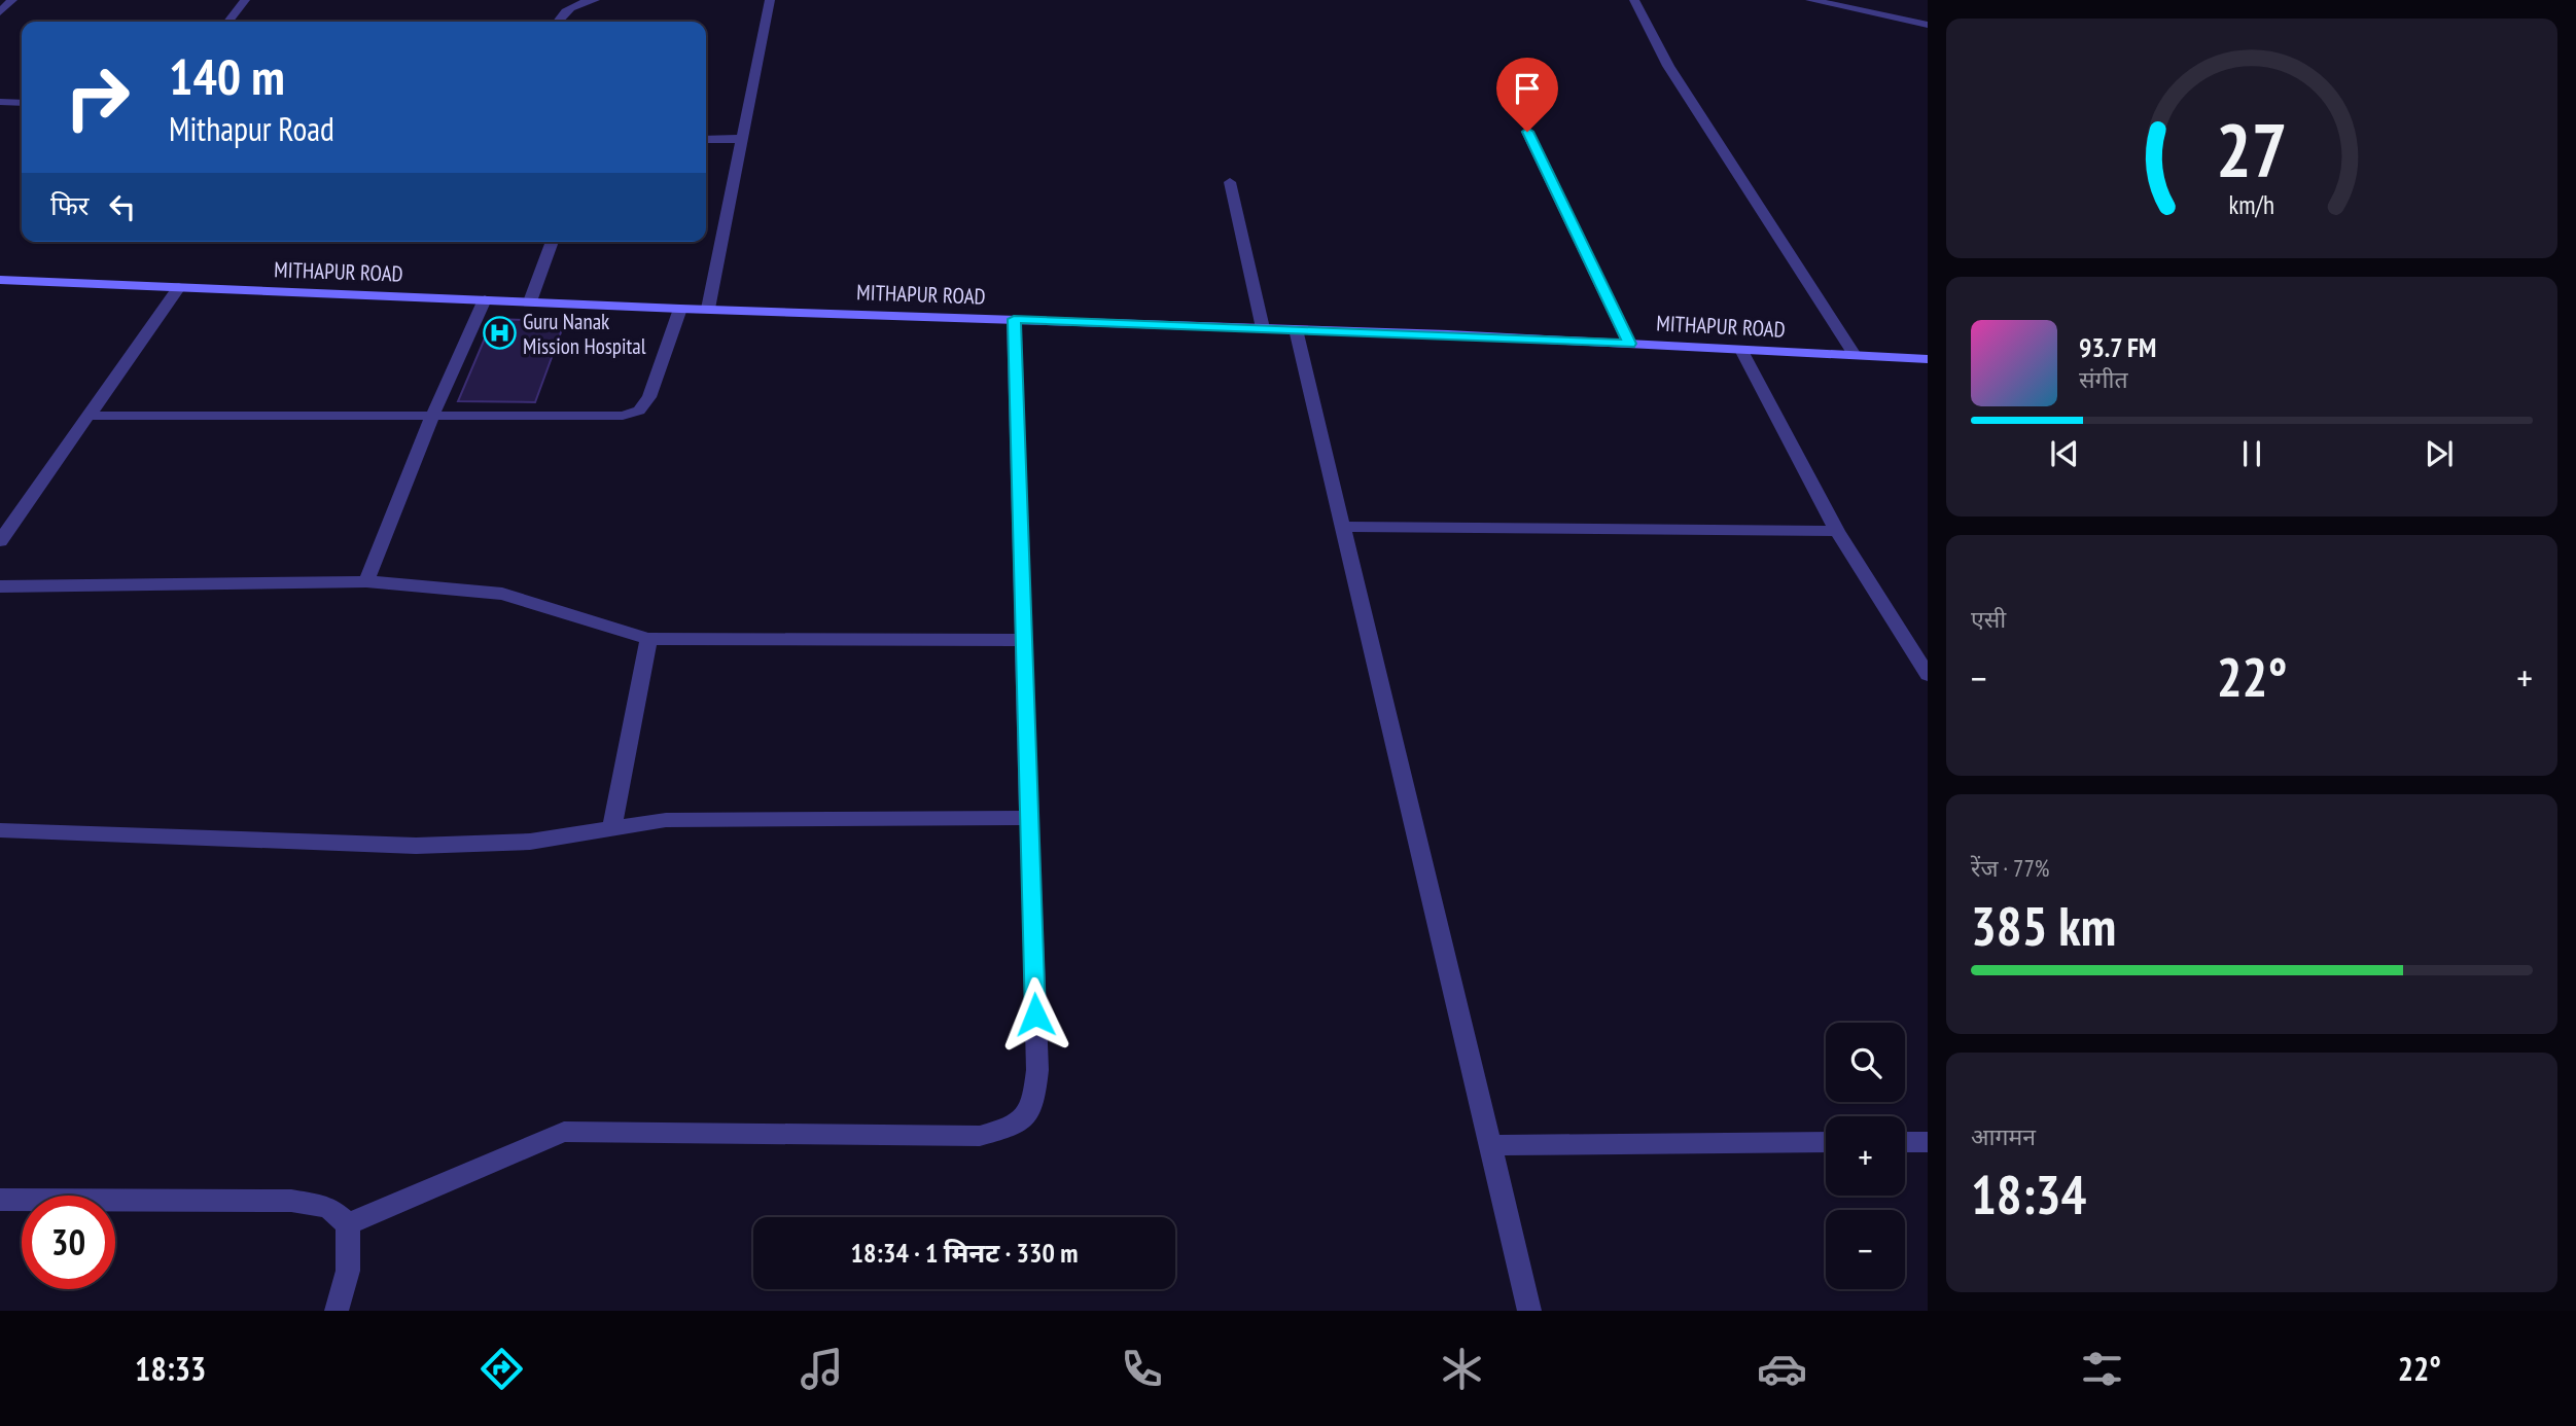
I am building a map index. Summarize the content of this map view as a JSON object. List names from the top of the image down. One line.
{"streets":{"street":["MITHAPUR ROAD"]},"places":{"hospital":["Guru Nanak Mission Hospital"]},"page":{"turn":["140 m","Mithapur Road"],"then":"फिर","song":["93.7 FM","संगीत"],"tile":["एसी",["रेंज · 77%","385 km"],["आगमन","18:34"]],"heat":["−","22°","+"],"map_buttons":["+","−"],"limit":"30","trip":"18:34 · 1 मिनट · 330 m","tabs":["18:33","22°"],"gauge":["27","km/h"]}}
